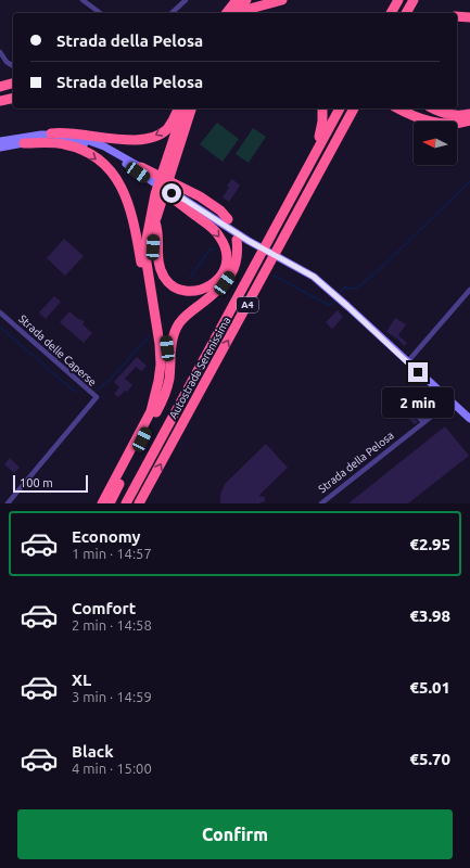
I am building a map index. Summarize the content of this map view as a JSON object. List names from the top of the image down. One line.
{"streets":{"highway":["A4","Autostrada Serenissima"],"street":["Strada delle Caperse","Strada della Pelosa"]},"scale_bar":"100 m","north":"left","page":{"banner":["Strada della Pelosa","Strada della Pelosa"],"bubble":"2 min","scale":"100 m","list":[{"name":"Economy","note":"1 min · 14:57","value":"€2.95"},{"name":"Comfort","note":"2 min · 14:58","value":"€3.98"},{"name":"XL","note":"3 min · 14:59","value":"€5.01"},{"name":"Black","note":"4 min · 15:00","value":"€5.70"}],"buttons":"Confirm"}}
